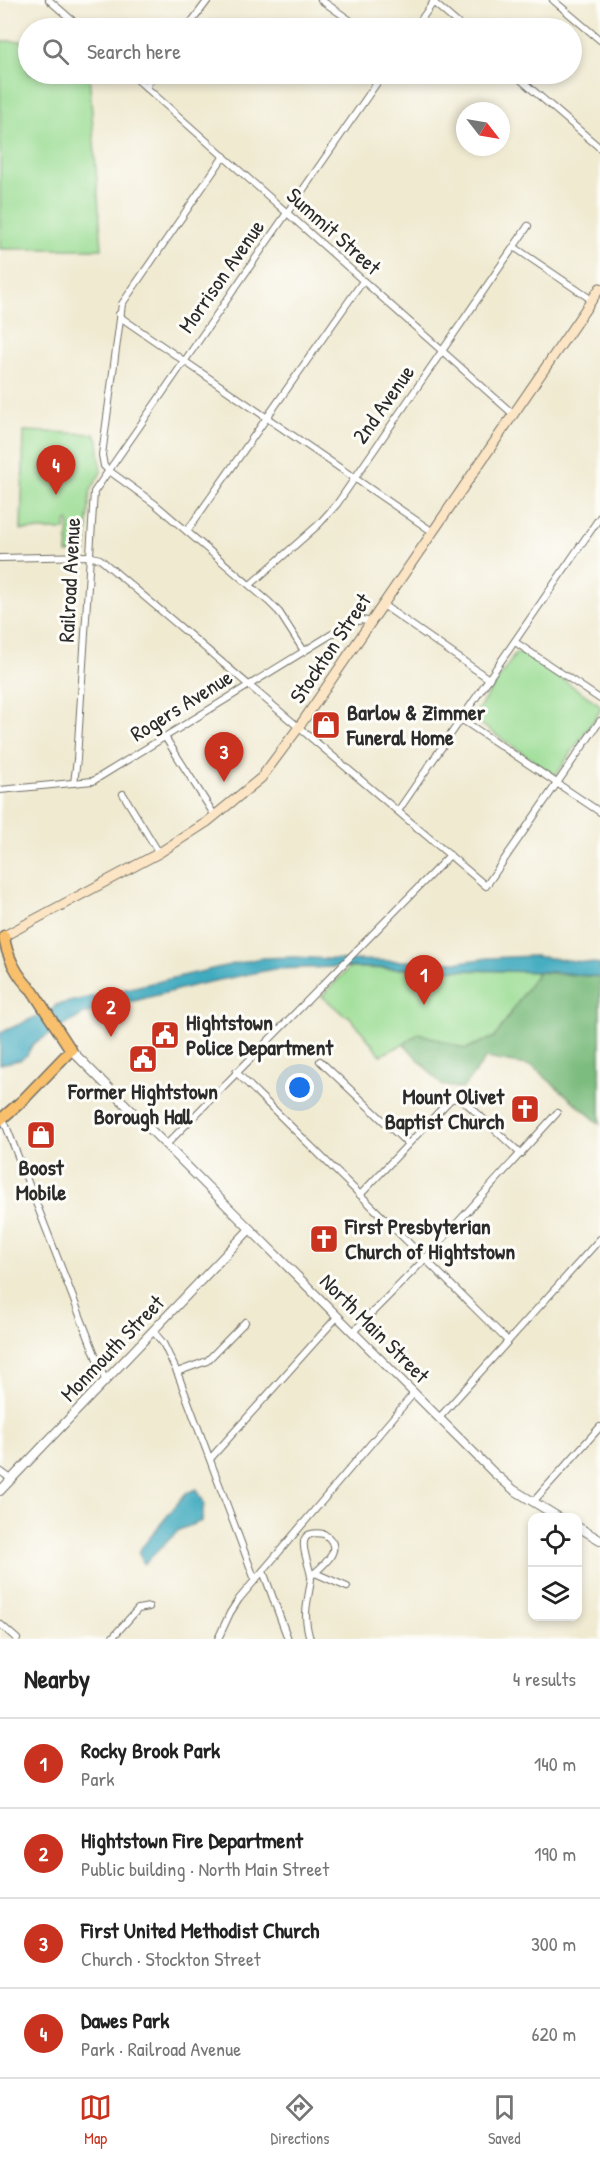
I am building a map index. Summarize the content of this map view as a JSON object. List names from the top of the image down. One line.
{"streets":{"main road":["Stockton Street"],"street":["Summit Street","Morrison Avenue","2nd Avenue","Railroad Avenue","Rogers Avenue","North Main Street","Monmouth Street"]},"crossings":[["Summit Street","Morrison Avenue"],["Summit Street","2nd Avenue"],["Summit Street","Stockton Street"],["Morrison Avenue","Railroad Avenue"],["Railroad Avenue","Rogers Avenue"],["Stockton Street","Rogers Avenue"],["North Main Street","Monmouth Street"]],"places":{"shop":["Barlow & Zimmer Funeral Home","Boost Mobile"],"public building":["Hightstown Police Department","Former Hightstown Borough Hall"],"church":["Mount Olivet Baptist Church","First Presbyterian Church of Hightstown"]},"north":"bottom right","page":{"search":"Search here","pins":["4","3","1","2"],"heading":["Nearby","4 results"],"list":[{"mark":"1","name":"Rocky Brook Park","note":"Park","value":"140 m"},{"mark":"2","name":"Hightstown Fire Department","note":"Public building · North Main Street","value":"190 m"},{"mark":"3","name":"First United Methodist Church","note":"Church · Stockton Street","value":"300 m"},{"mark":"4","name":"Dawes Park","note":"Park · Railroad Avenue","value":"620 m"}],"nav":["Map","Directions","Saved"]}}
